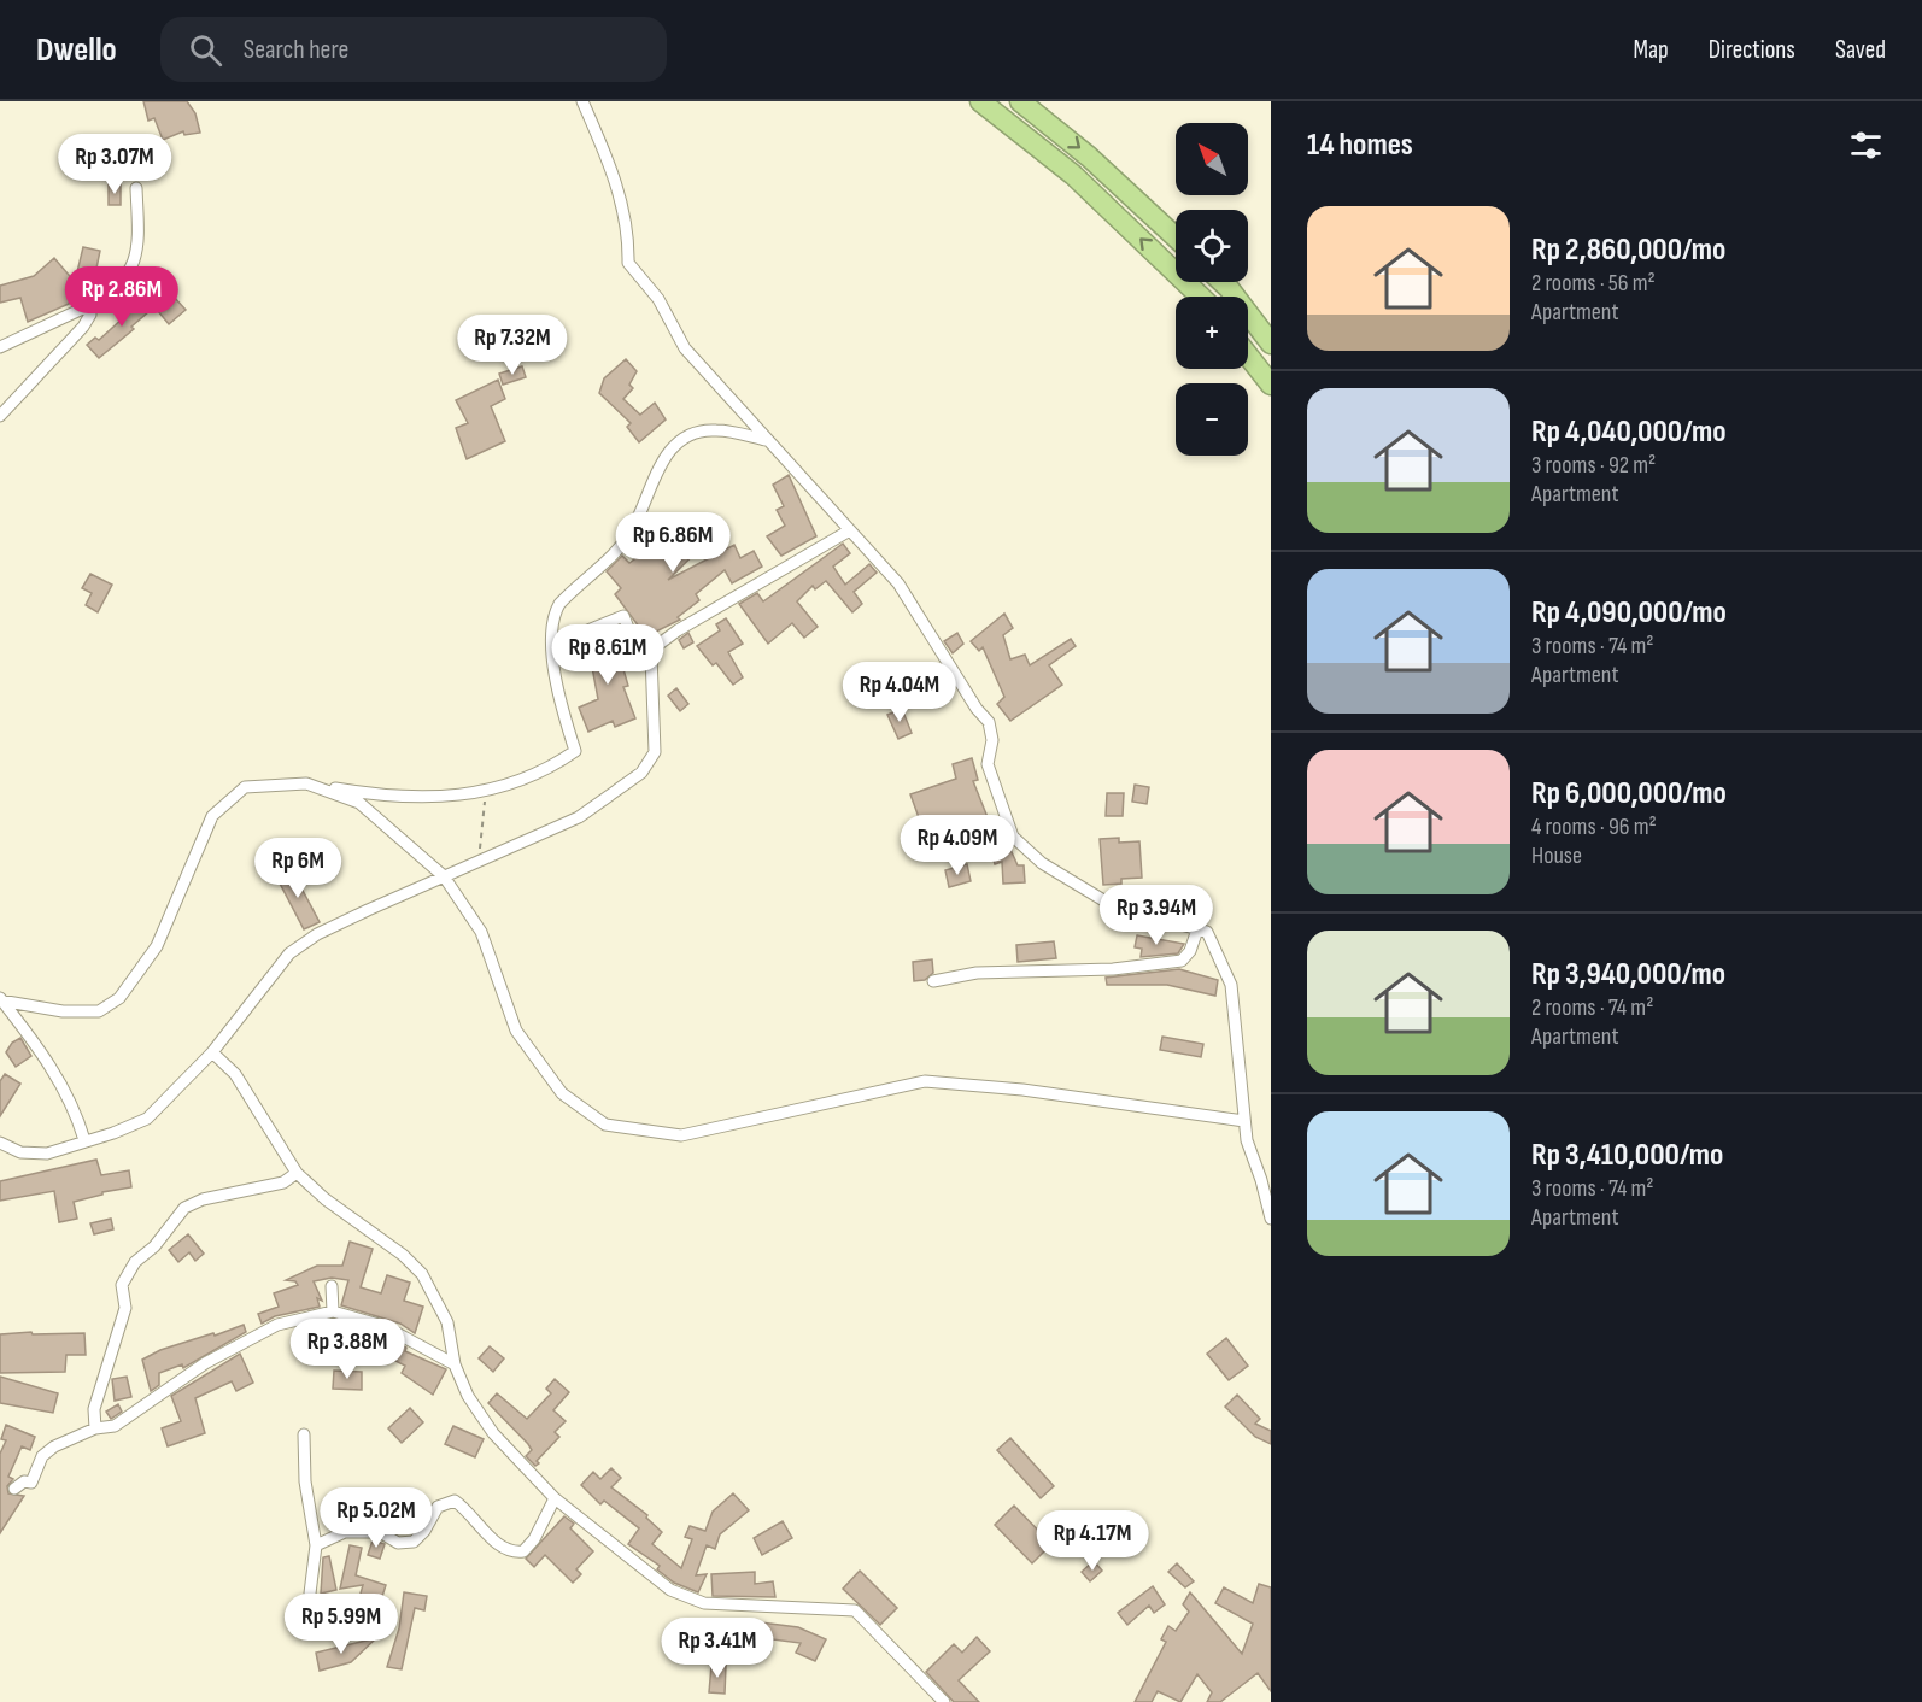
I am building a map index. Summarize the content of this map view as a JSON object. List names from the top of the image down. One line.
{"north":"top left","page":{"header":"Dwello","search":"Search here","nav":["Map","Directions","Saved"],"heading":"14 homes","map_buttons":["+","−"],"price":["Rp 3.07M","Rp 2.86M","Rp 7.32M","Rp 6.86M","Rp 8.61M","Rp 4.04M","Rp 4.09M","Rp 6M","Rp 3.94M","Rp 3.88M","Rp 5.02M","Rp 4.17M","Rp 5.99M","Rp 3.41M"],"list":[{"name":"Rp 2,860,000/mo","note":"2 rooms · 56 m² · Apartment"},{"name":"Rp 4,040,000/mo","note":"3 rooms · 92 m² · Apartment"},{"name":"Rp 4,090,000/mo","note":"3 rooms · 74 m² · Apartment"},{"name":"Rp 6,000,000/mo","note":"4 rooms · 96 m² · House"},{"name":"Rp 3,940,000/mo","note":"2 rooms · 74 m² · Apartment"},{"name":"Rp 3,410,000/mo","note":"3 rooms · 74 m² · Apartment"}]}}
